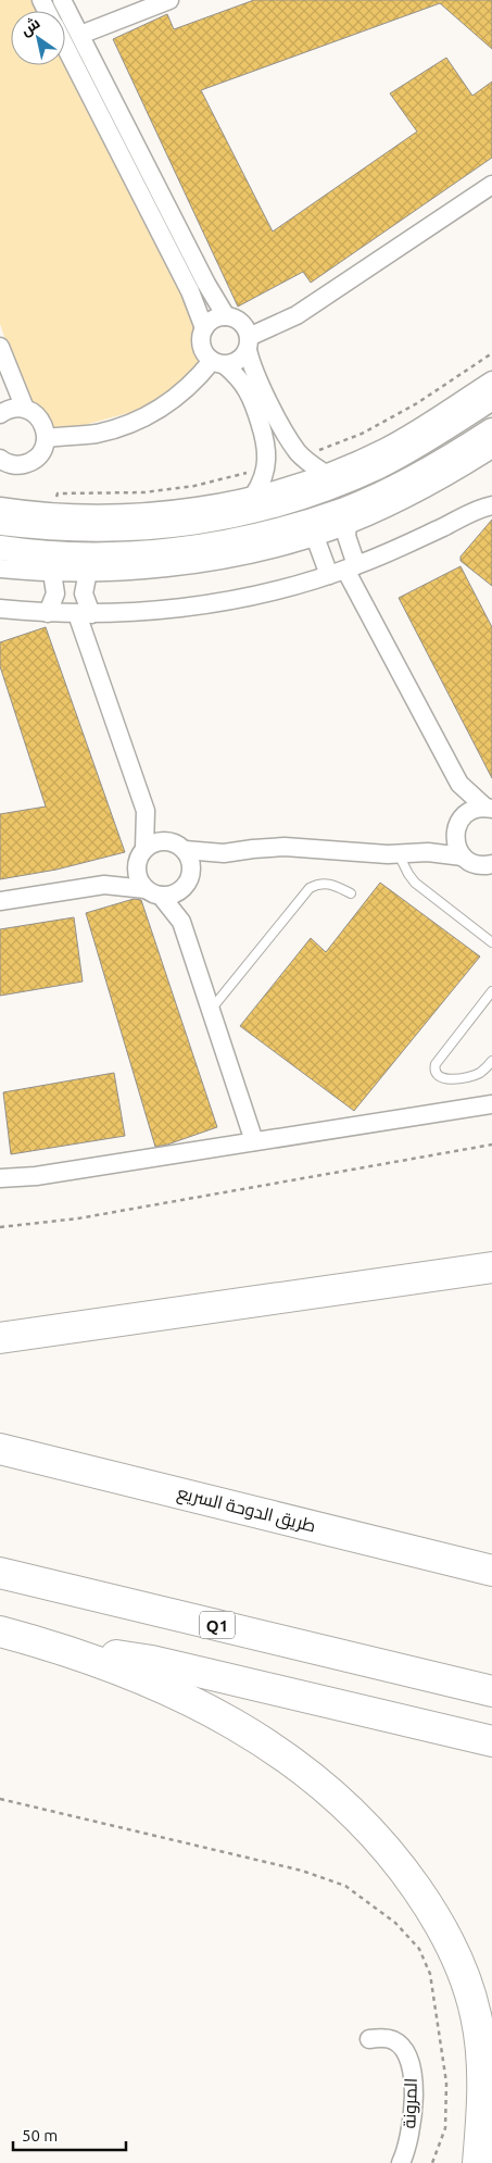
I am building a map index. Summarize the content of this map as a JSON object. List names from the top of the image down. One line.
{"streets":{"highway":["طريق الدوحة السريع","Q1"],"street":["المرونة"]},"scale_bar":"50 m","north":"top left"}
